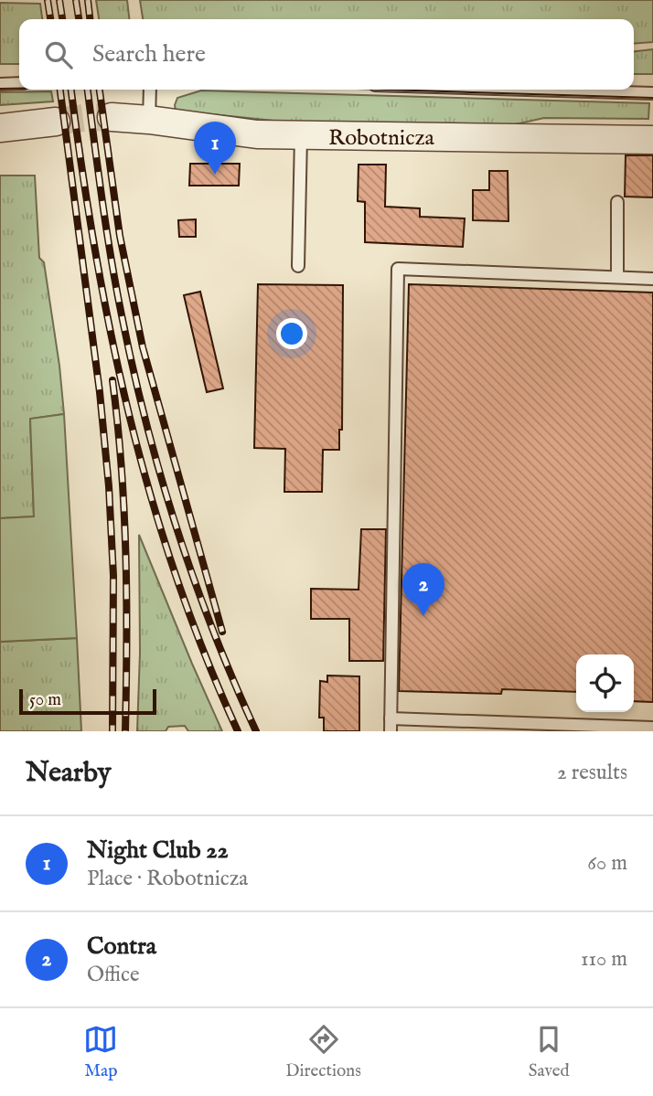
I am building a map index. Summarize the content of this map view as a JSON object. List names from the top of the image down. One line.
{"streets":{"street":["Robotnicza"]},"scale_bar":"50 m","page":{"search":"Search here","pins":["1","2"],"scale":"50 m","heading":["Nearby","2 results"],"list":[{"mark":"1","name":"Night Club 22","note":"Place · Robotnicza","value":"60 m"},{"mark":"2","name":"Contra","note":"Office","value":"110 m"}],"nav":["Map","Directions","Saved"]}}
